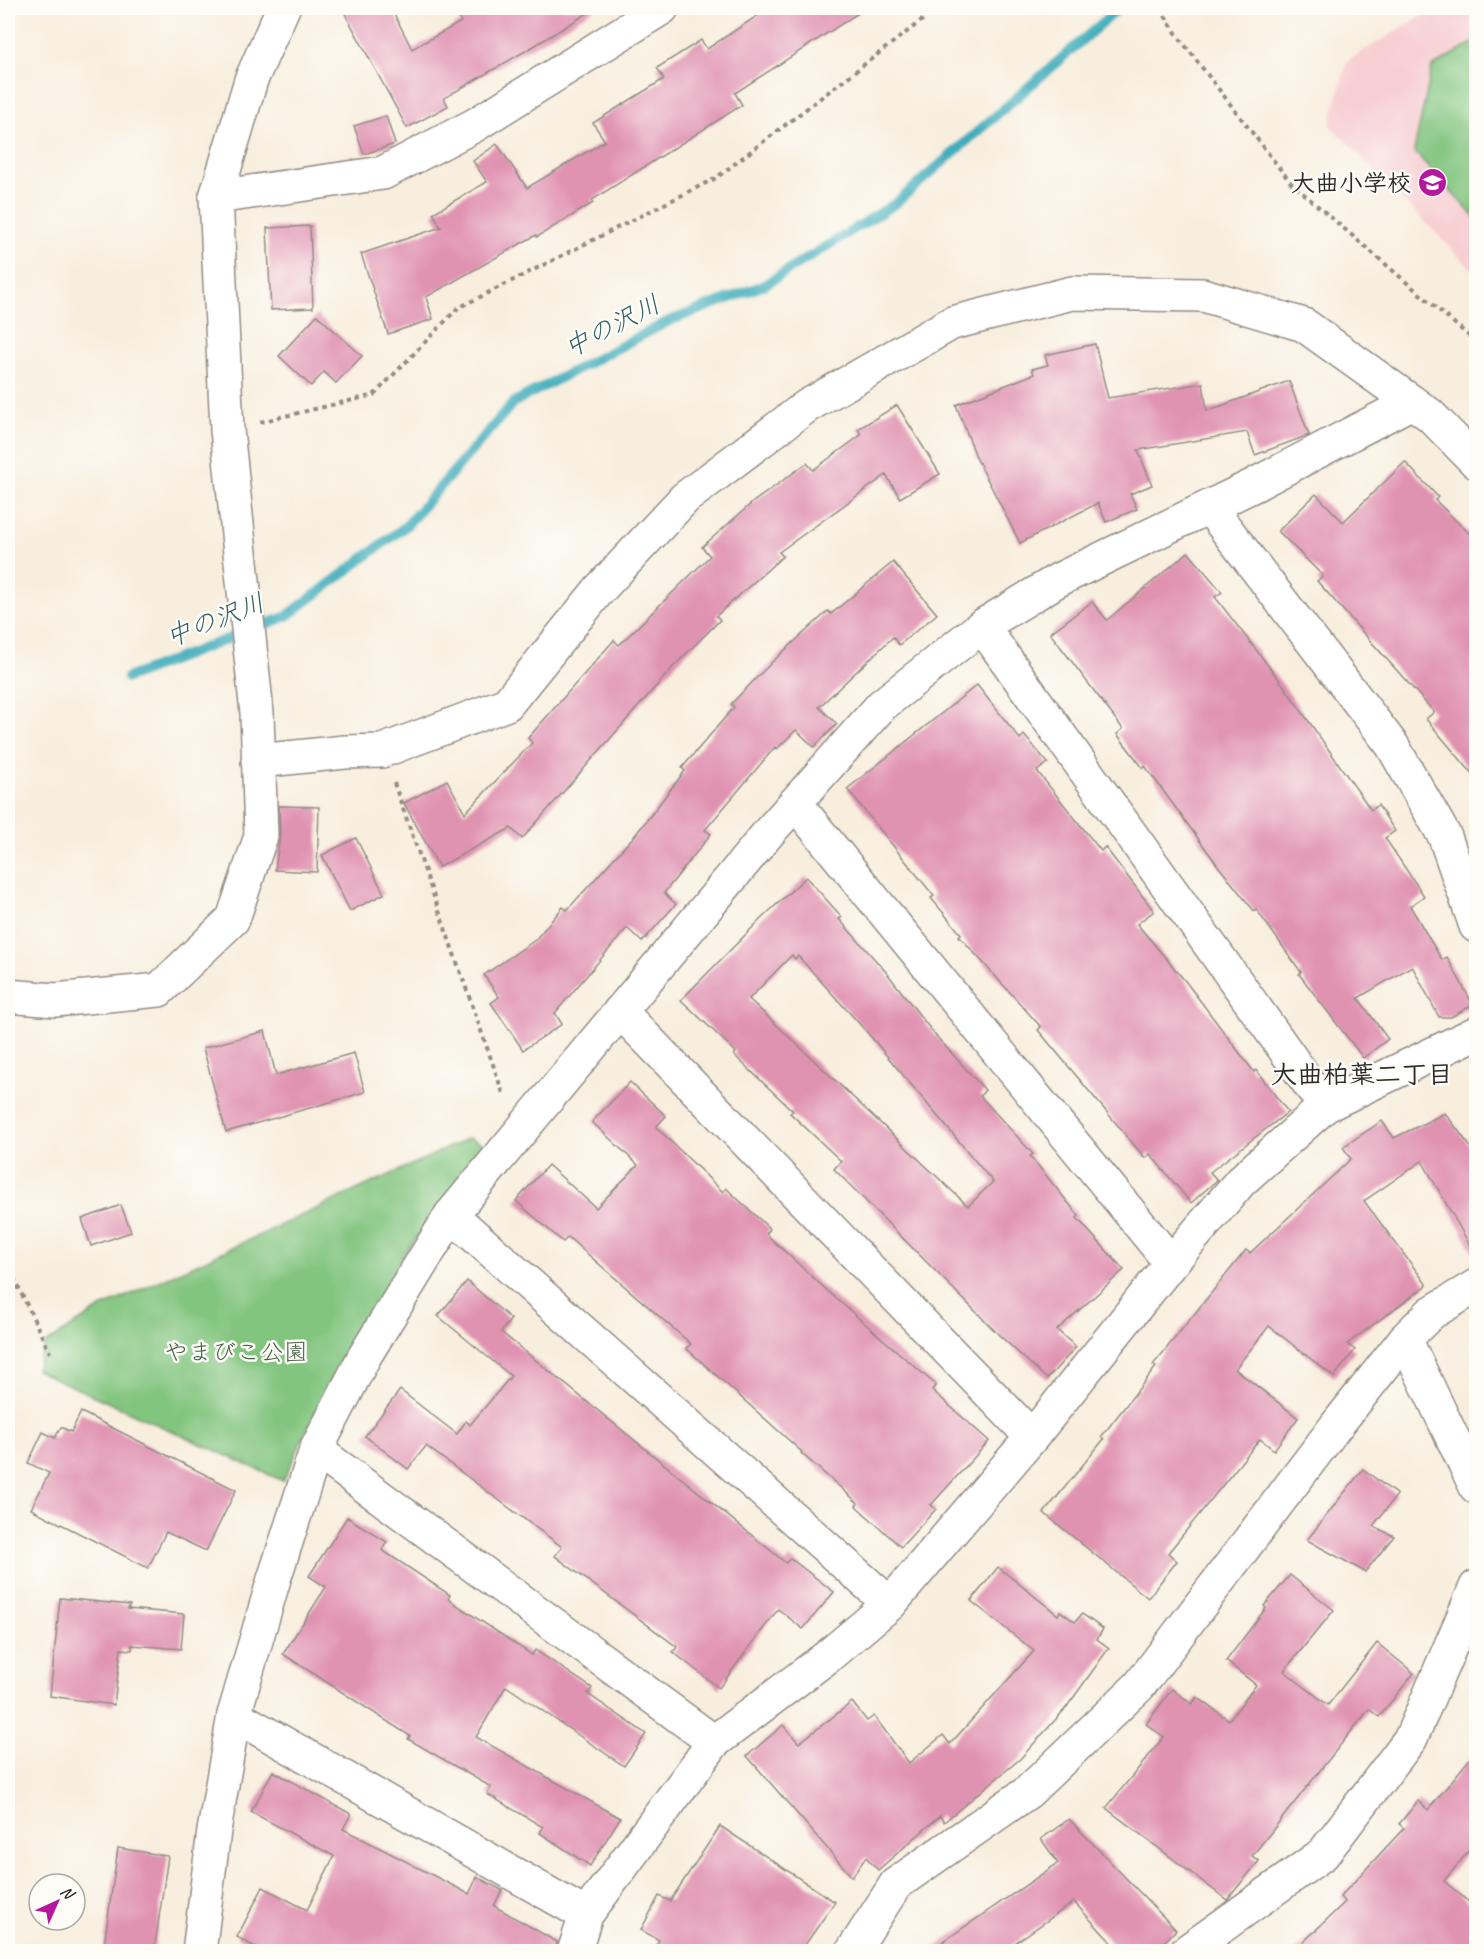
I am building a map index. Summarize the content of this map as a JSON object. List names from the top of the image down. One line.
{"districts":["大曲柏葉二丁目"],"water":["中の沢川"],"parks":["やまびこ公園"],"places":{"school or university":["大曲小学校"]},"north":"top right"}
